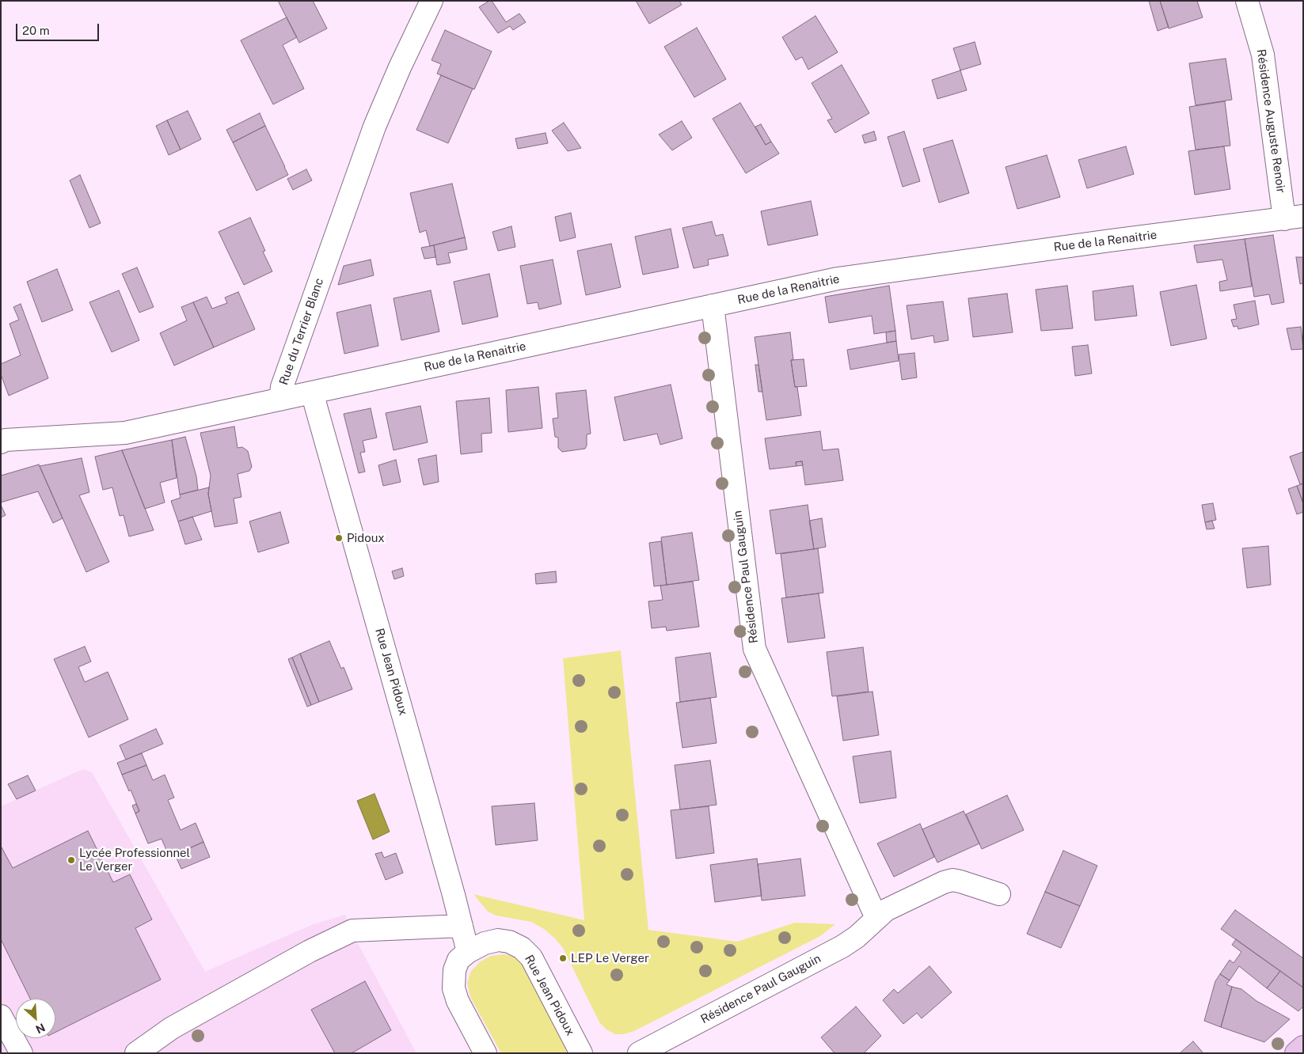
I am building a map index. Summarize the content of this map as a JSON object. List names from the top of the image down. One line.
{"streets":{"street":["Résidence Auguste Renoir","Rue de la Renaitrie","Rue du Terrier Blanc","Résidence Paul Gauguin","Rue Jean Pidoux"]},"crossings":[["Résidence Auguste Renoir","Rue de la Renaitrie"],["Rue de la Renaitrie","Rue du Terrier Blanc"],["Rue de la Renaitrie","Résidence Paul Gauguin"],["Rue de la Renaitrie","Rue Jean Pidoux"]],"places":["Pidoux","Lycée Professionnel Le Verger","LEP Le Verger"],"scale_bar":"20 m","north":"bottom right"}
